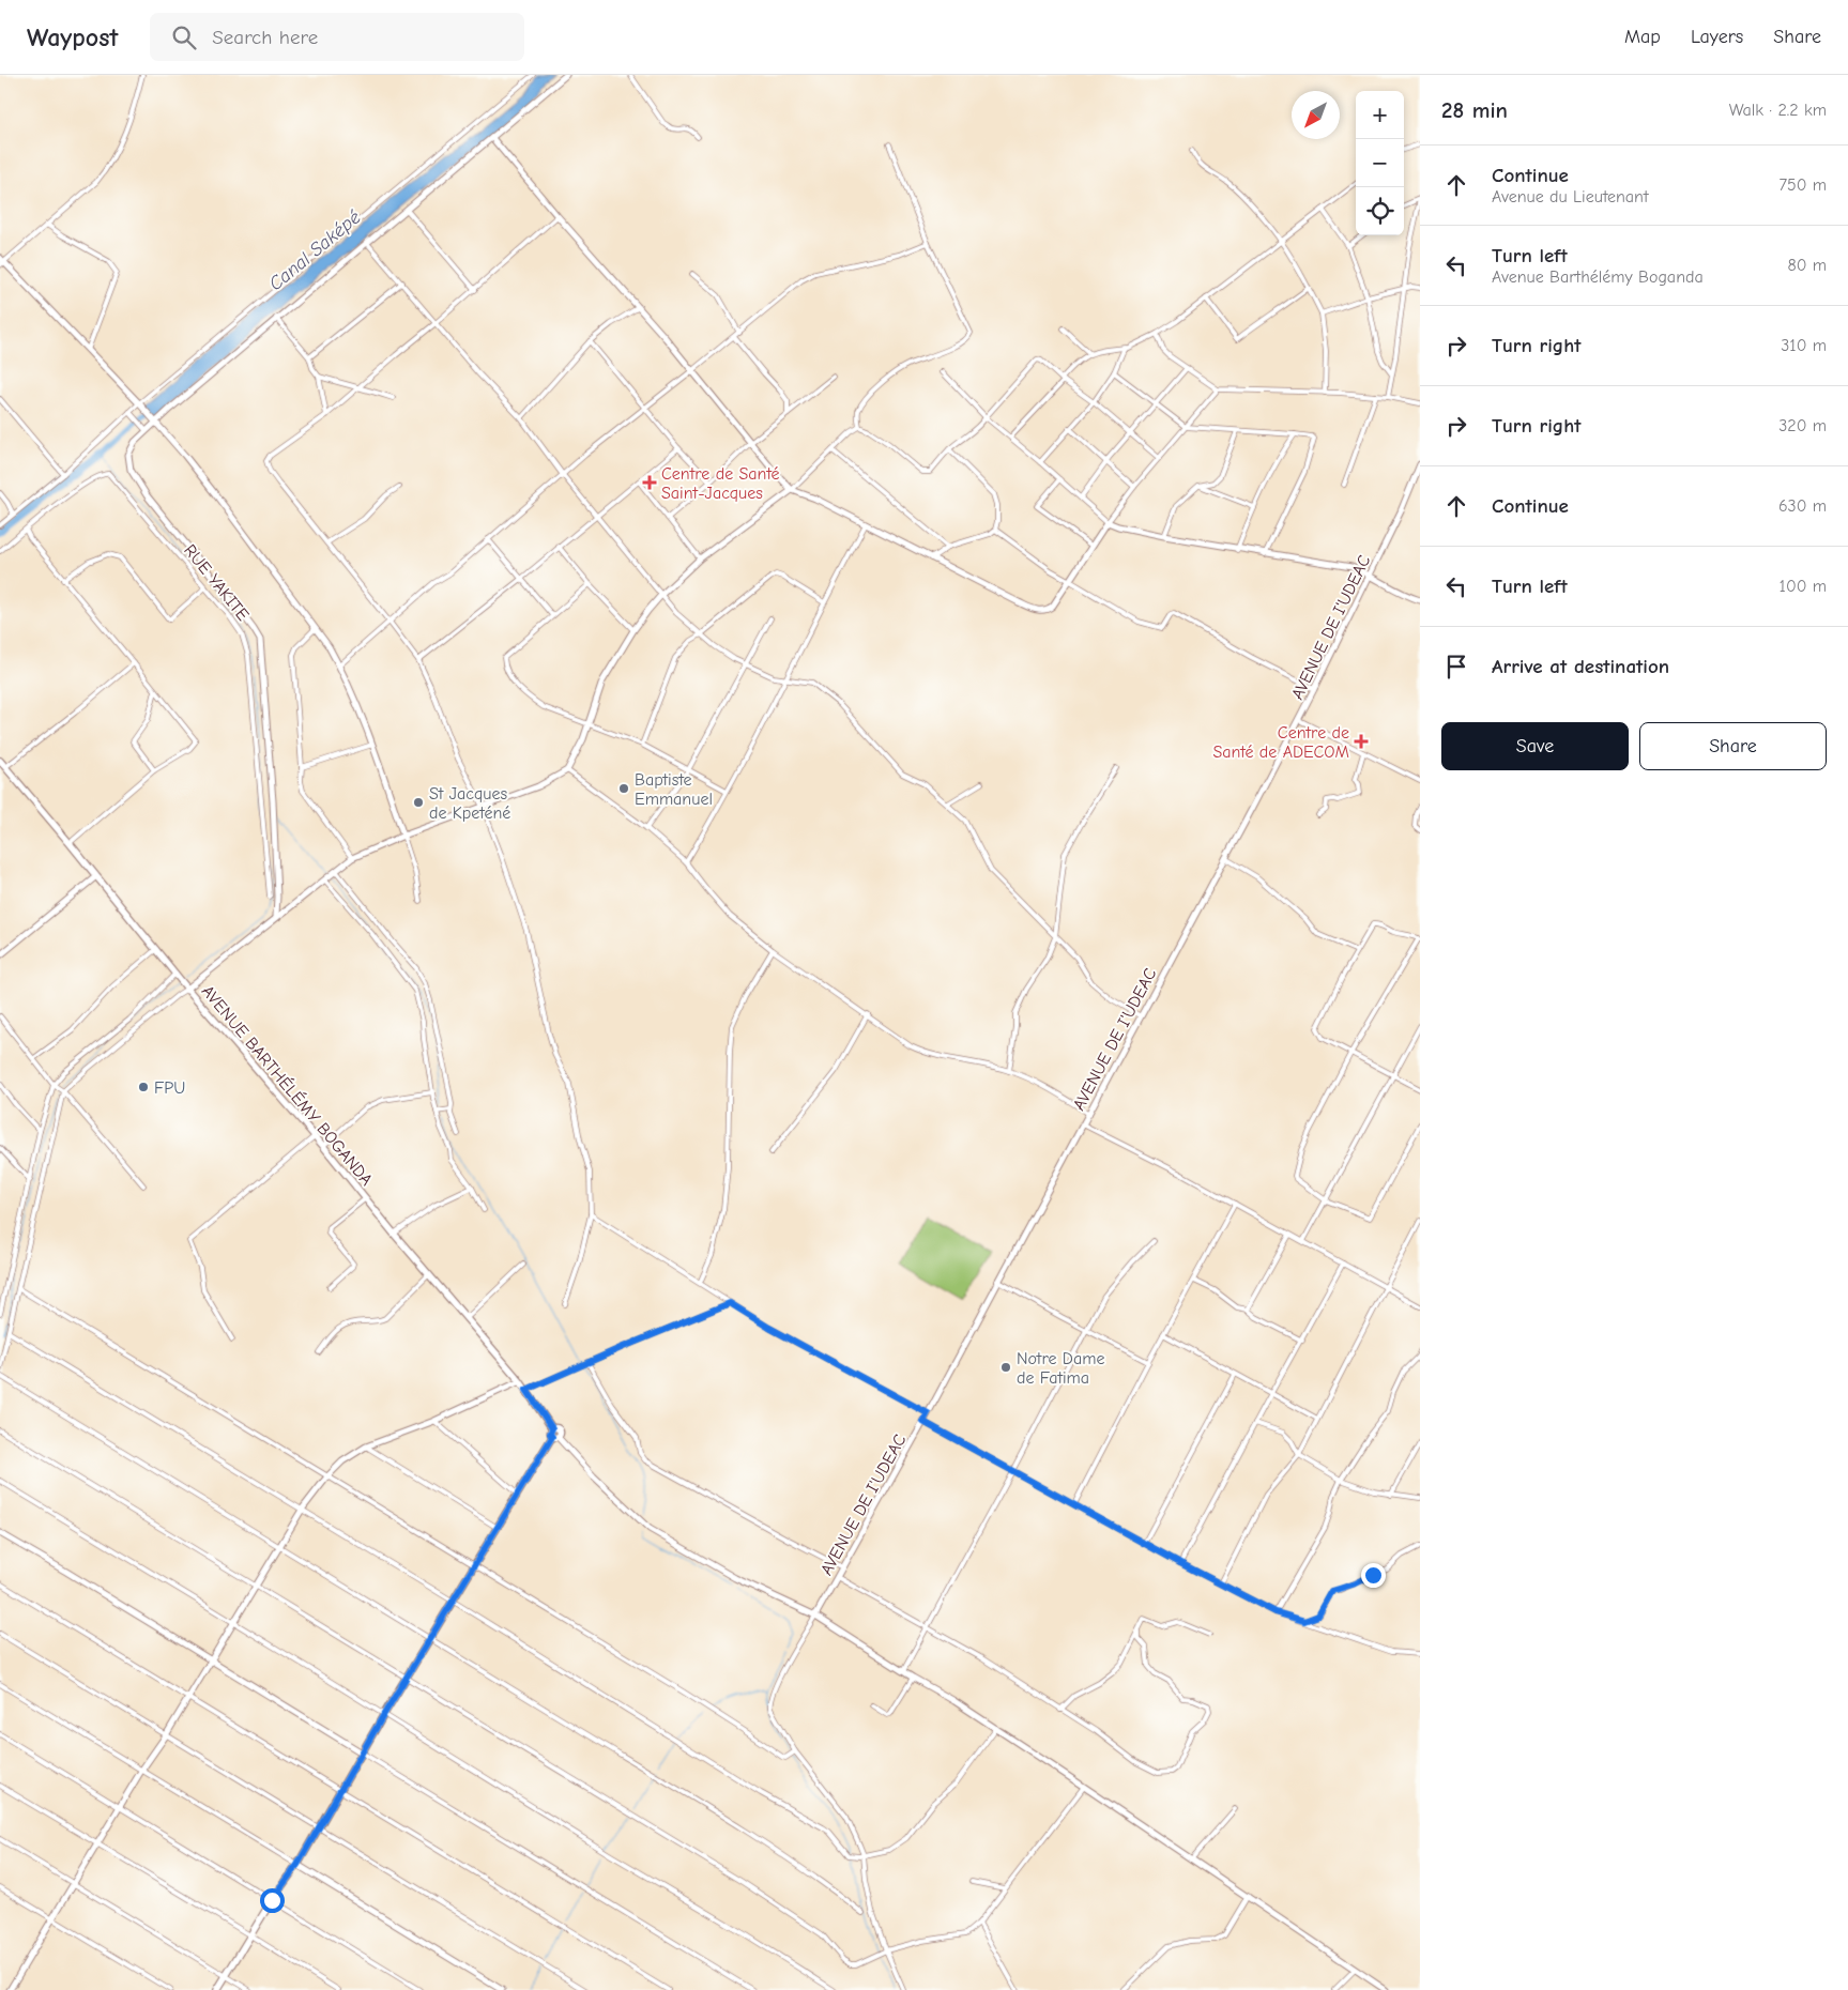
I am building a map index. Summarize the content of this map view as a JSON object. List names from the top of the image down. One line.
{"streets":{"main road":["AVENUE BARTHÉLÉMY BOGANDA"],"street":["RUE YAKITE","AVENUE DE I'UDEAC"]},"water":["Canal Saképé"],"places":{"health":["Centre de Santé Saint-Jacques","Centre de Santé de ADECOM"],"other":["Baptiste Emmanuel","St Jacques de Kpeténé","FPU","Notre Dame de Fatima"]},"north":"bottom left","page":{"header":"Waypost","search":"Search here","nav":["Map","Layers","Share"],"heading":["28 min","Walk · 2.2 km"],"map_buttons":["+","−"],"list":[["Continue","Avenue du Lieutenant","750 m"],["Turn left","Avenue Barthélémy Boganda","80 m"],["Turn right","310 m"],["Turn right","320 m"],["Continue","630 m"],["Turn left","100 m"],"Arrive at destination"],"buttons":["Save","Share"]}}
